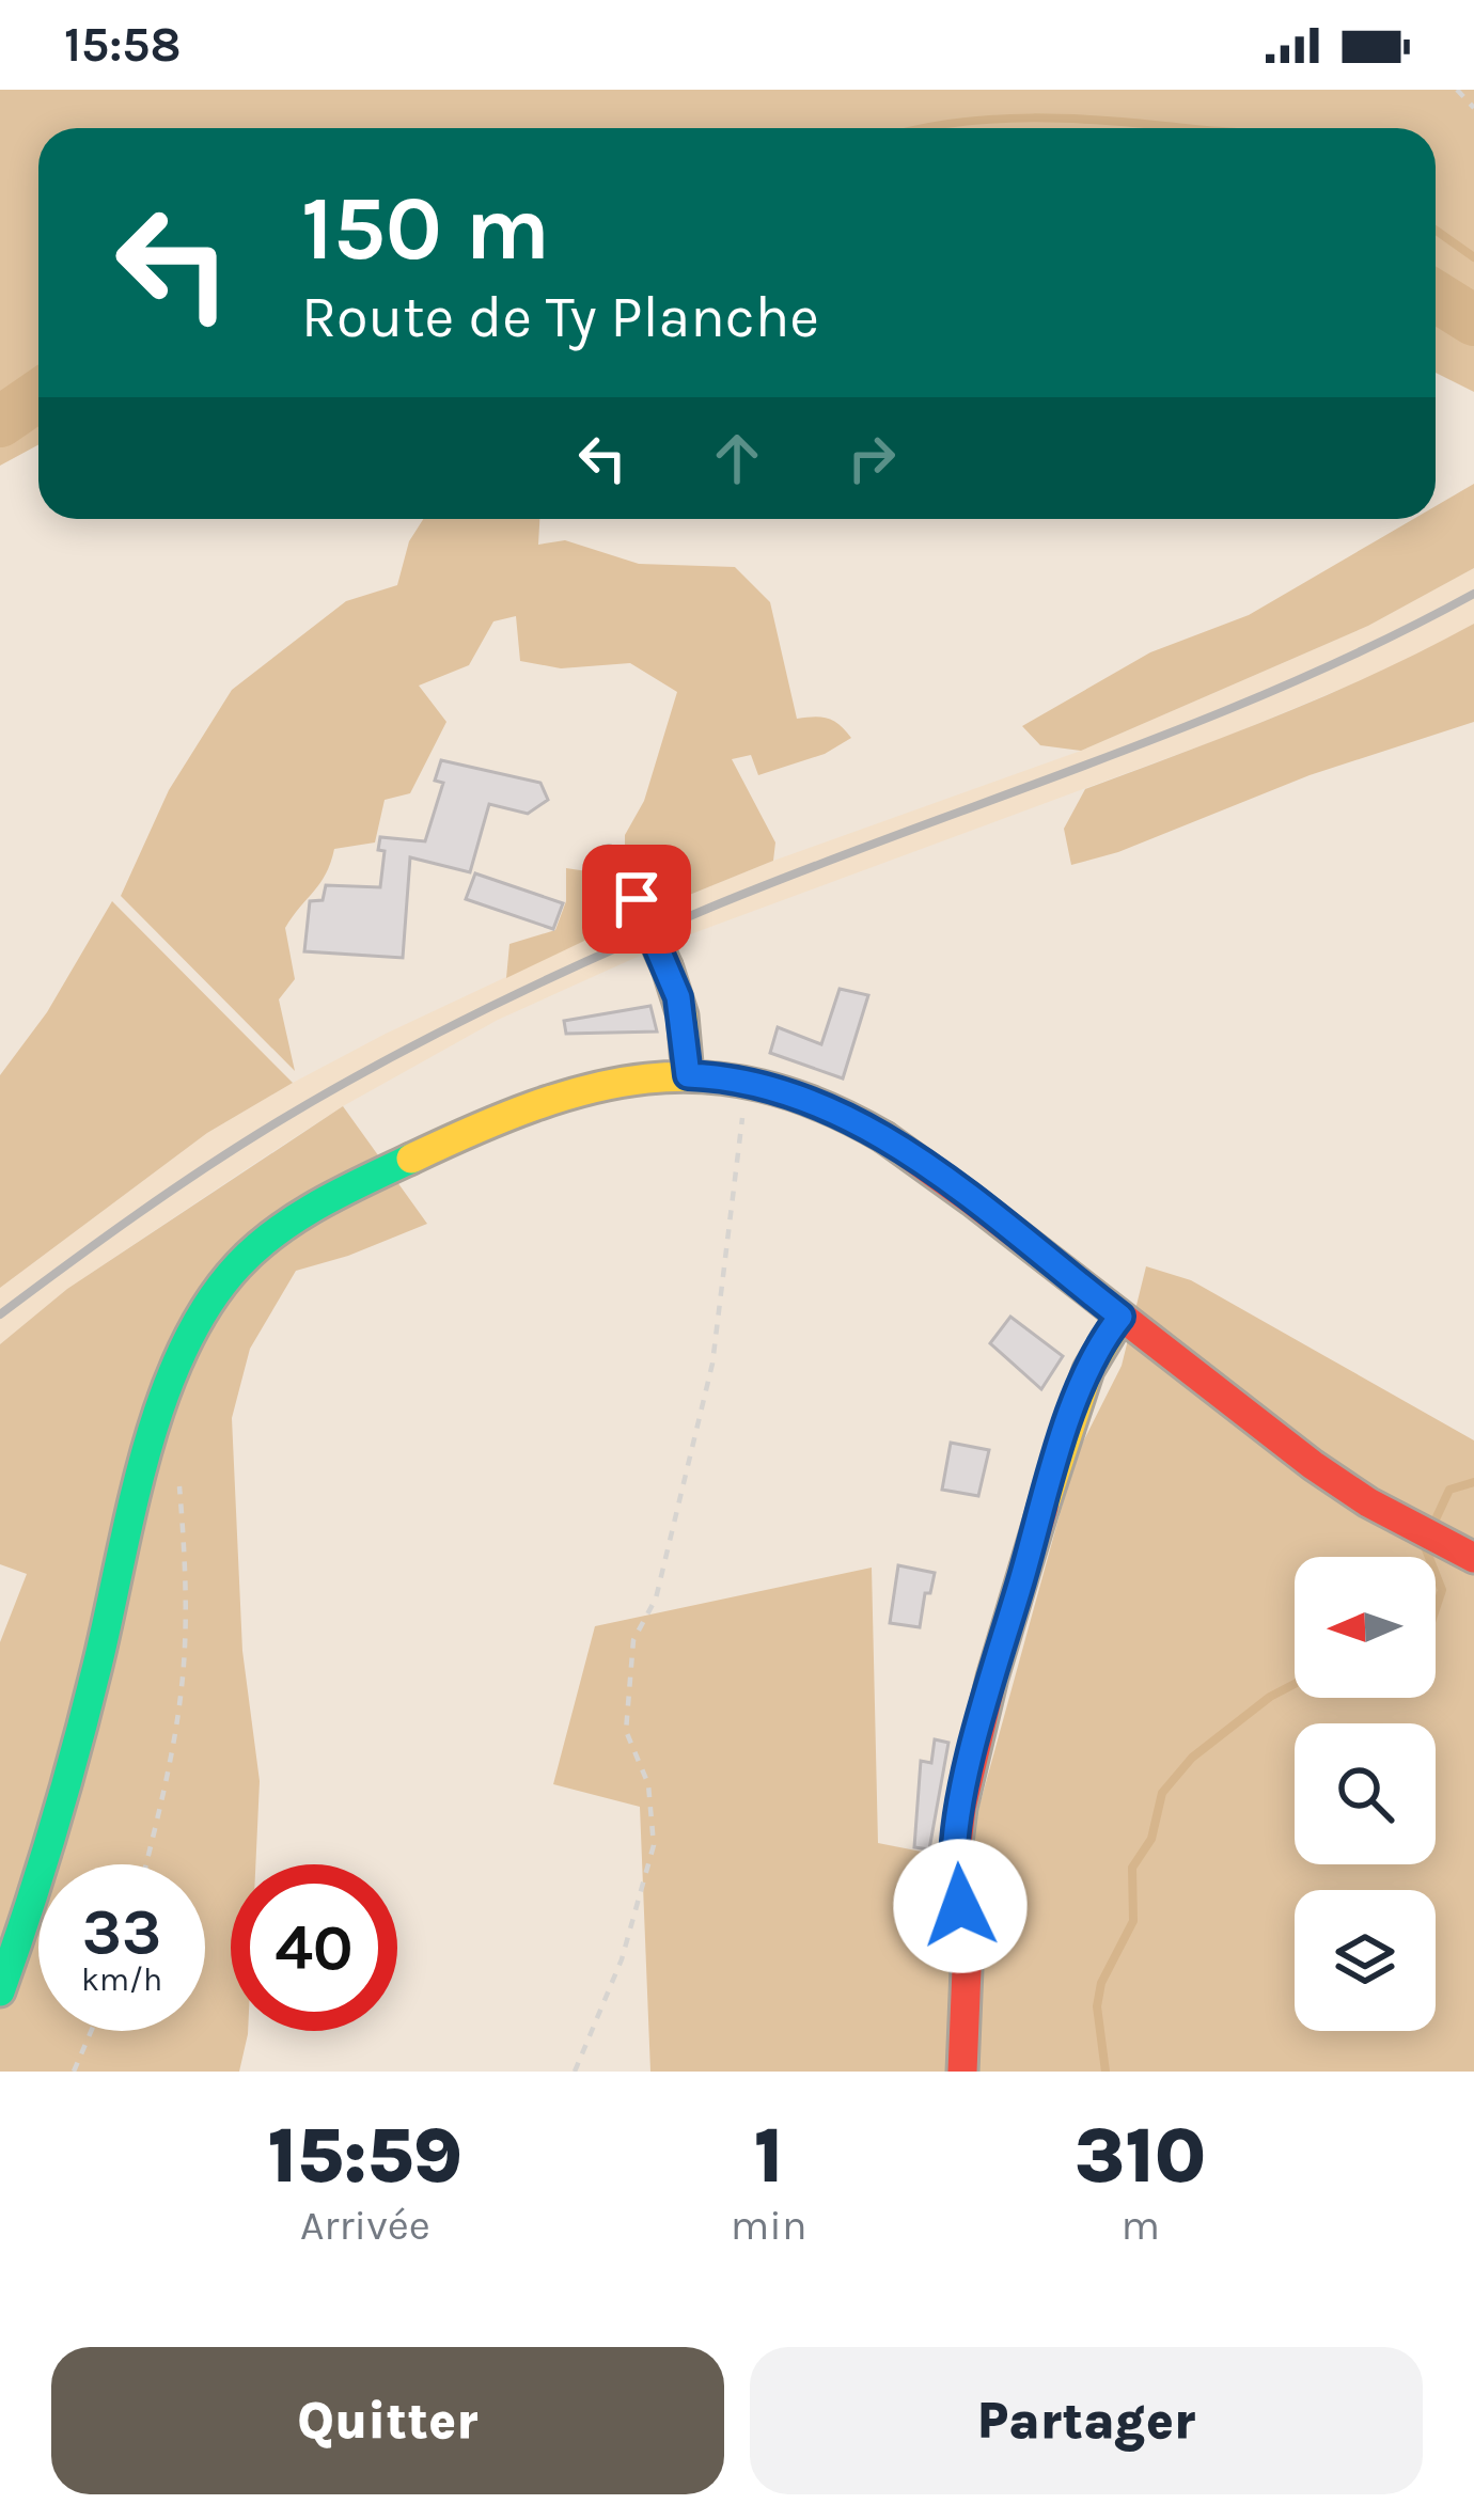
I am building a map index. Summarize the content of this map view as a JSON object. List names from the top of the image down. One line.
{"north":"left","page":{"status":"15:58","turn":["150 m","Route de Ty Planche"],"speed":"33 km/h","limit":"40","eta":["15:59","Arrivée","1","min","310","m"],"buttons":["Quitter","Partager"]}}
